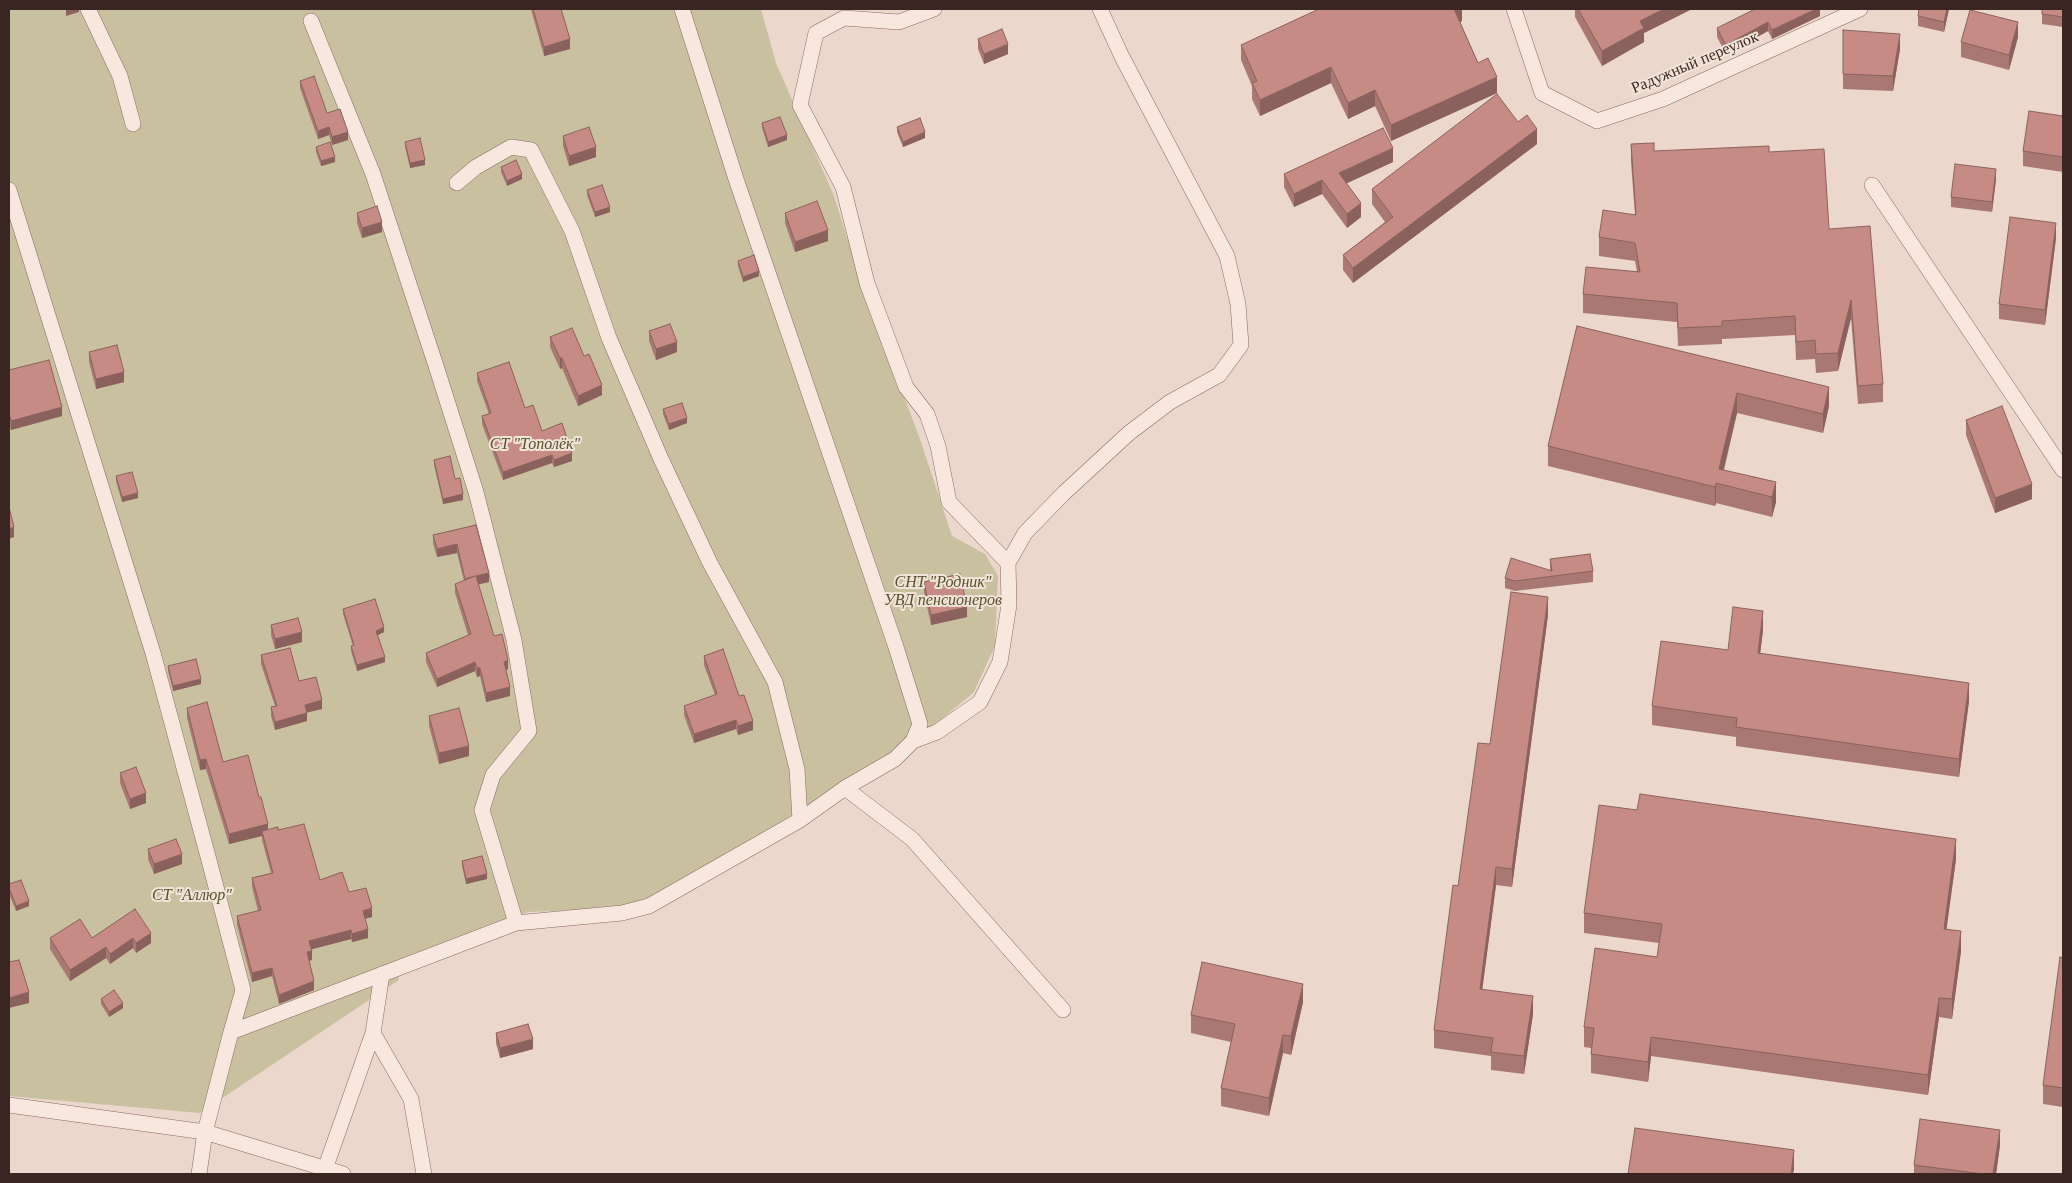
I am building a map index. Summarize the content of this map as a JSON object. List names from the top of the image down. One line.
{"streets":{"street":["Радужный переулок"]},"parks":["СТ \"Тополёк\"","СНТ \"Родник\" УВД пенсионеров","СТ \"Аллюр\""]}
